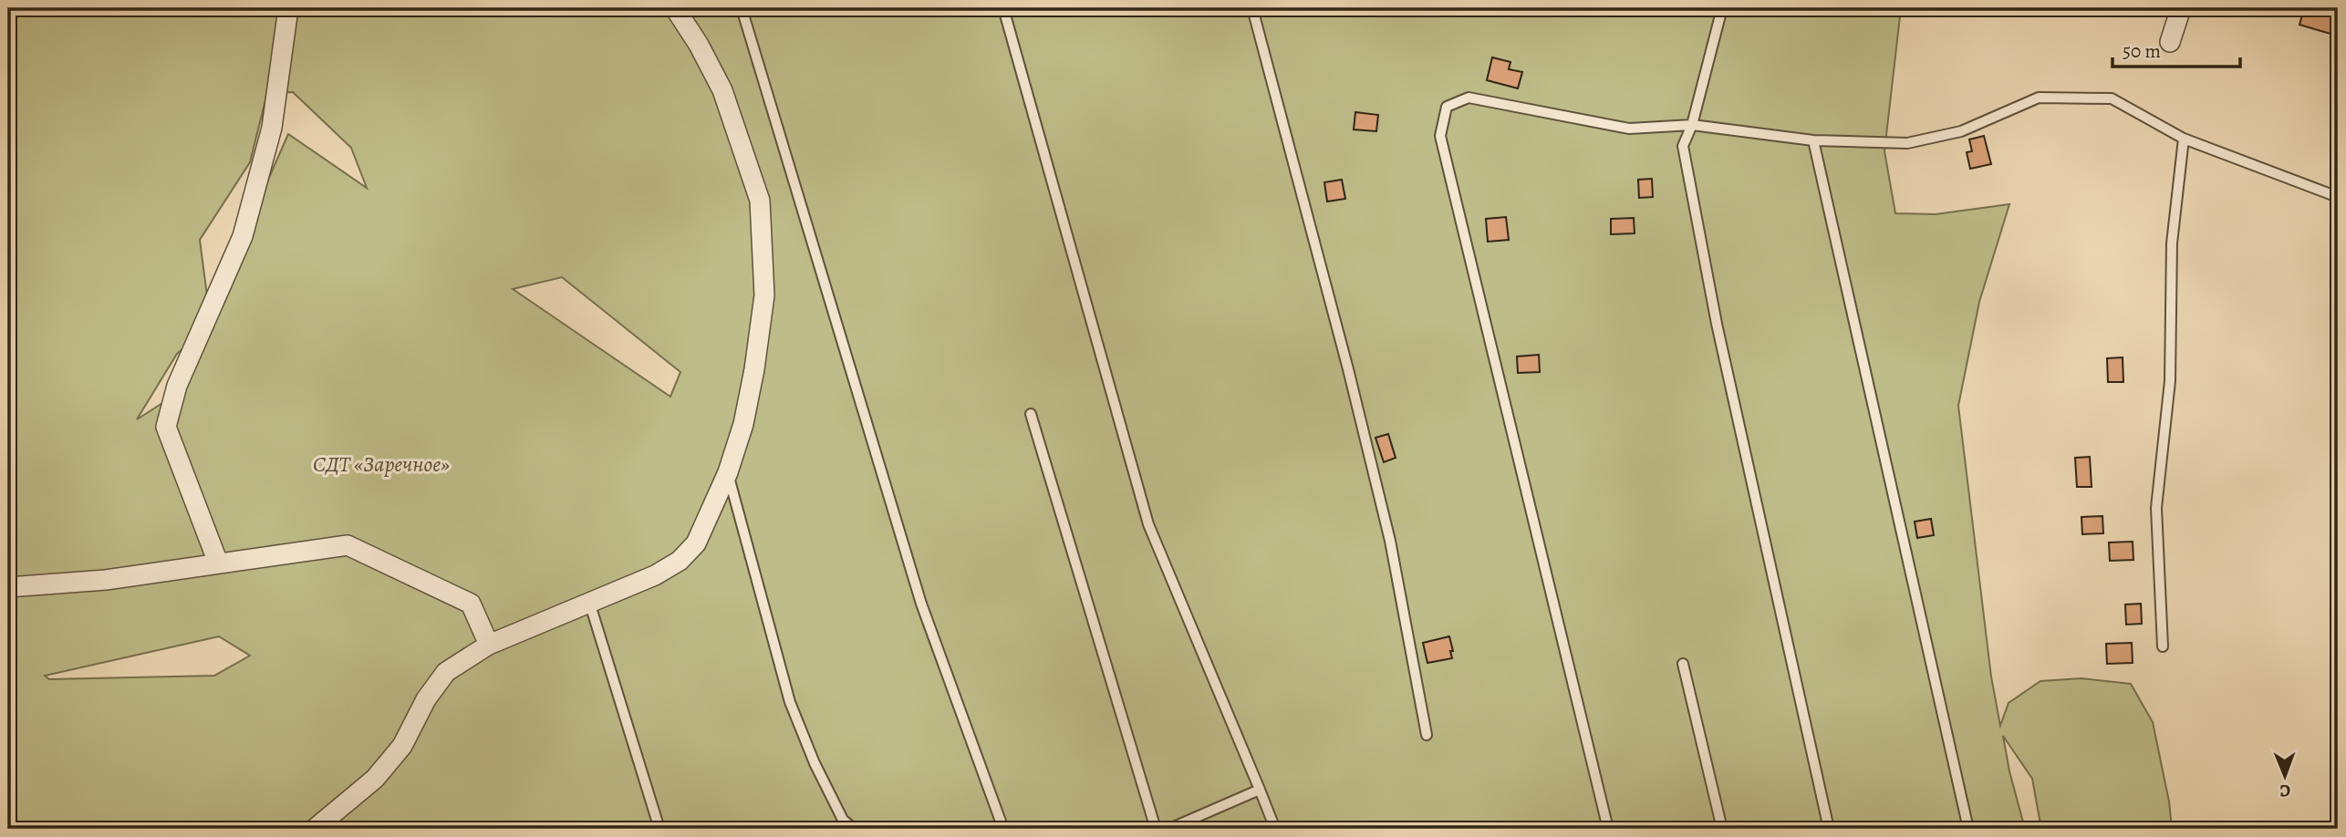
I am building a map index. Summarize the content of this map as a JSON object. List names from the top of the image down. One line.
{"parks":["СДТ «Заречное»"],"scale_bar":"50 m","north":"bottom"}
